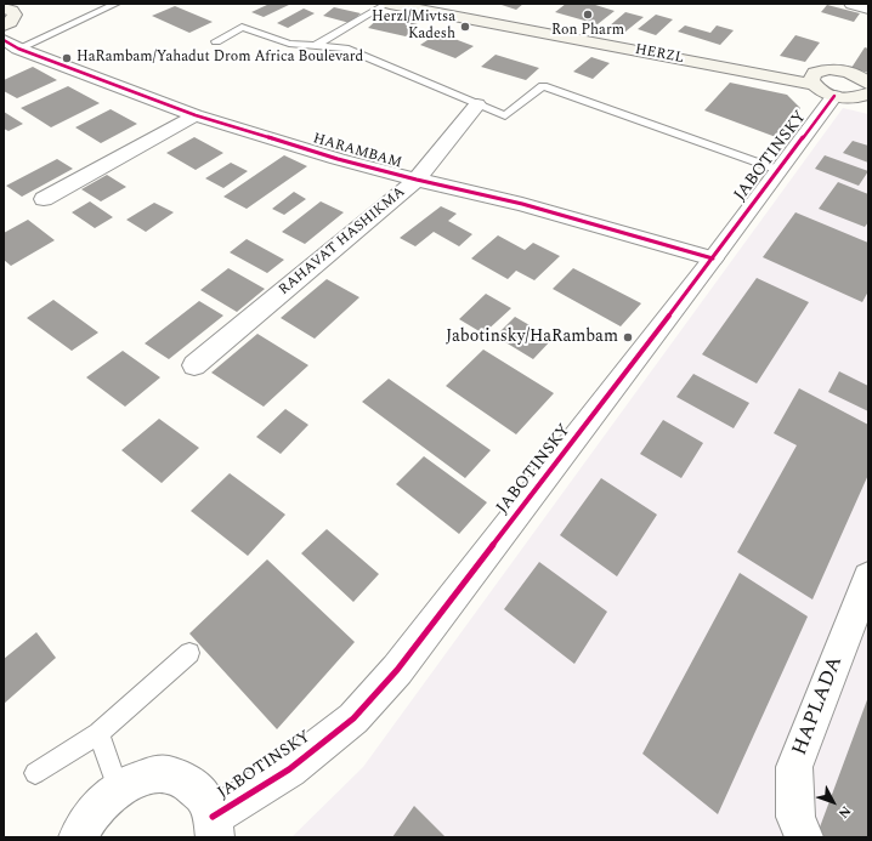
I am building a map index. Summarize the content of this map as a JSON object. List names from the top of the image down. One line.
{"streets":{"main road":["HERZL"],"street":["HARAMBAM","JABOTINSKY","RAHAVAT HASHIKMA","HAPLADA"]},"crossings":[["HARAMBAM","JABOTINSKY"],["HARAMBAM","RAHAVAT HASHIKMA"]],"places":["Ron Pharm","Herzl/Mivtsa Kadesh","HaRambam/Yahadut Drom Africa Boulevard","Jabotinsky/HaRambam"],"north":"bottom right"}
